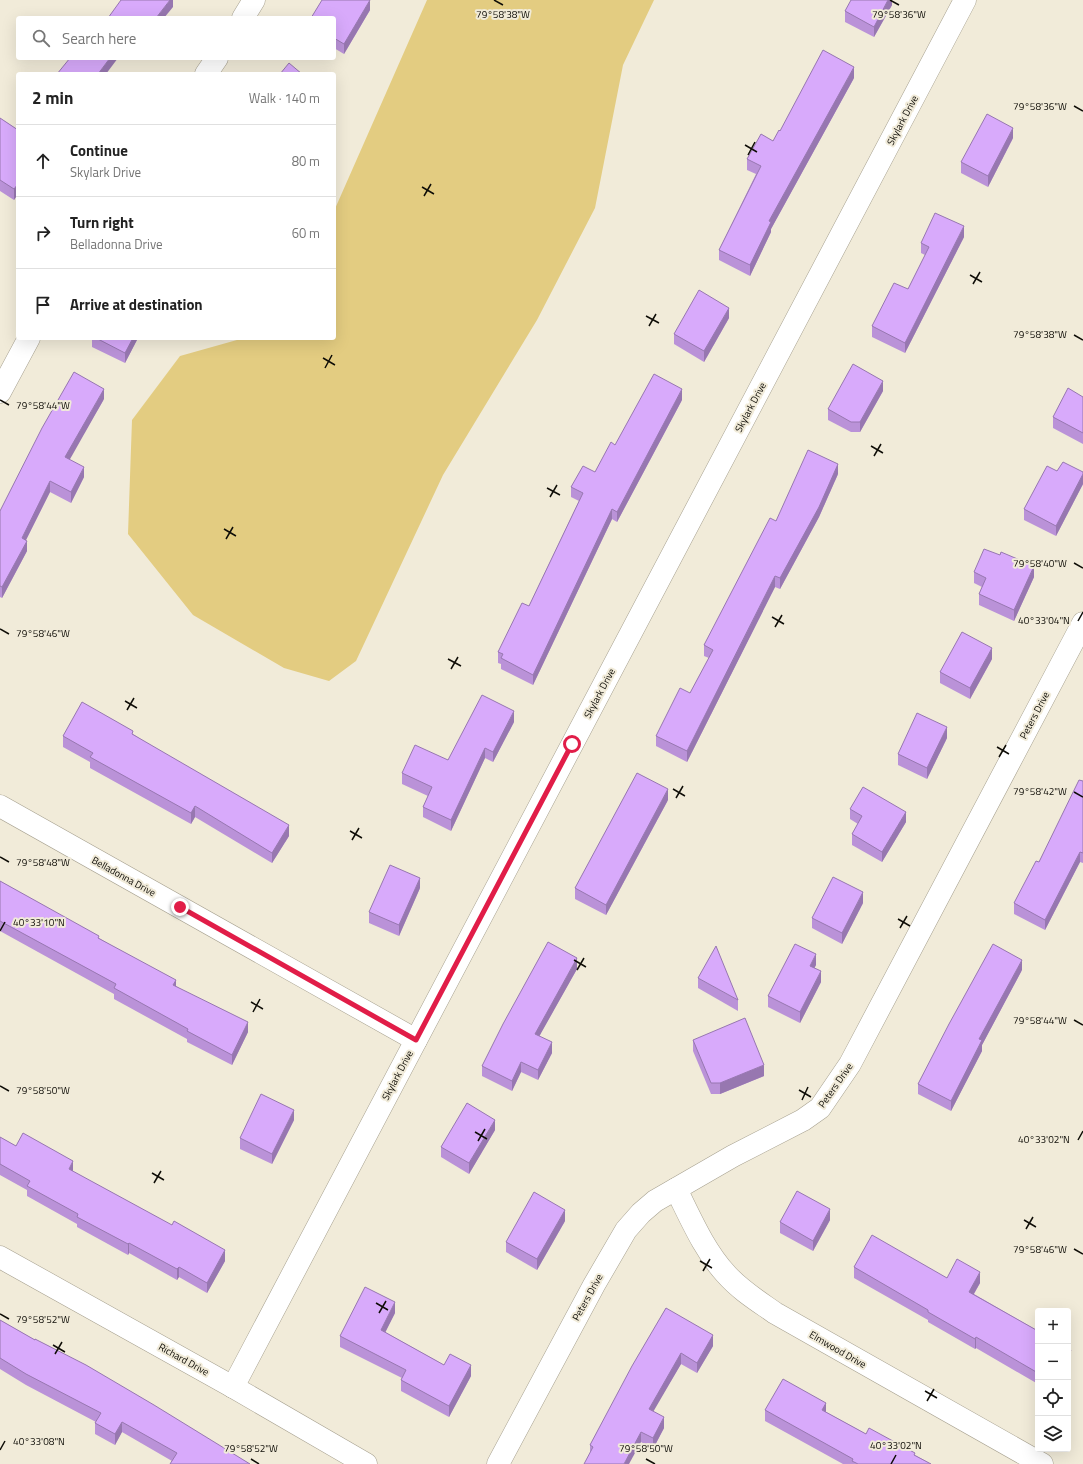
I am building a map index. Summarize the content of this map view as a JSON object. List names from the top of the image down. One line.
{"streets":{"street":["Skylark Drive","Peters Drive","Belladonna Drive","Elmwood Drive","Richard Drive"]},"crossings":[["Skylark Drive","Belladonna Drive"],["Skylark Drive","Richard Drive"],["Peters Drive","Elmwood Drive"]],"page":{"search":"Search here","heading":["2 min","Walk · 140 m"],"list":[["Continue","Skylark Drive","80 m"],["Turn right","Belladonna Drive","60 m"],"Arrive at destination"],"map_buttons":["+","−"]},"coordinates":["79°58'36\"W","79°58'38\"W","79°58'44\"W","79°58'40\"W","40°33'04\"N","79°58'46\"W","79°58'42\"W","79°58'48\"W","40°33'10\"N","79°58'50\"W","40°33'02\"N","79°58'52\"W","40°33'08\"N"]}
